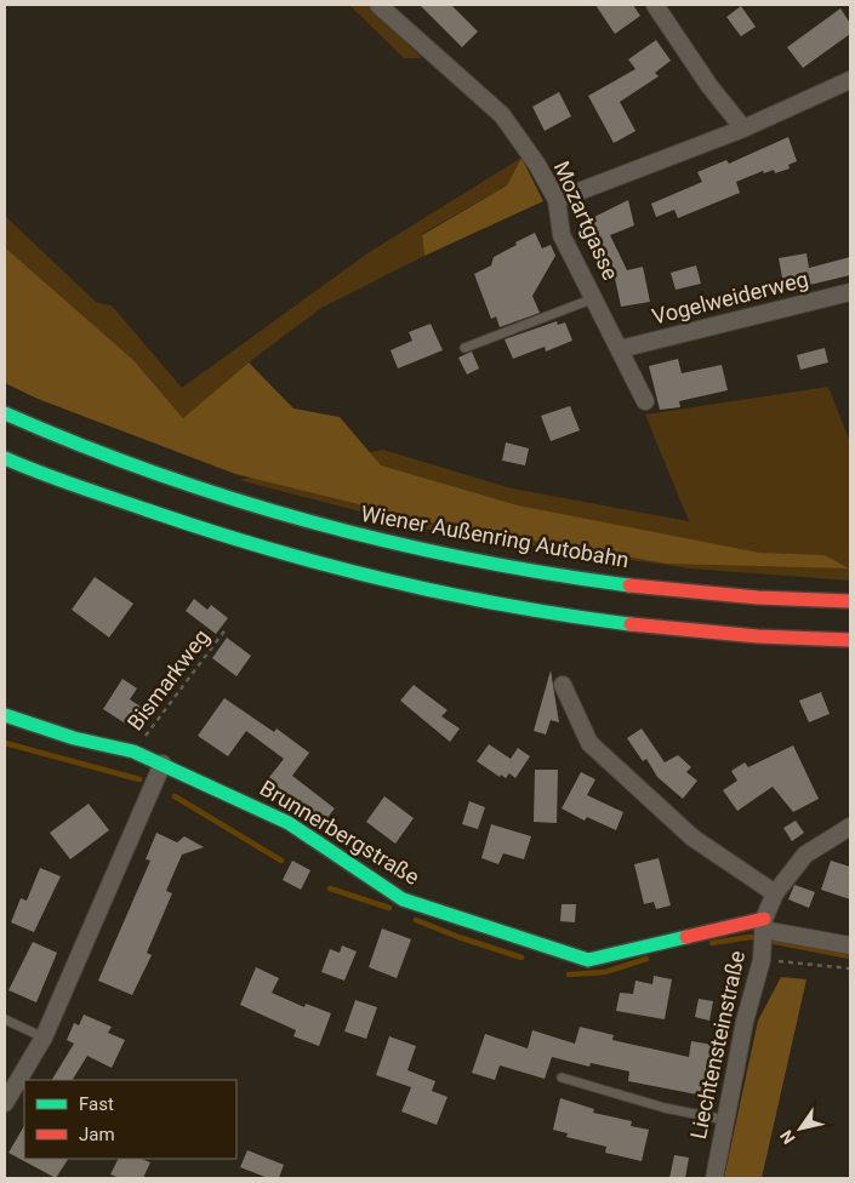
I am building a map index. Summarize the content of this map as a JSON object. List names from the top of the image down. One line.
{"streets":{"main road":["Wiener Außenring Autobahn","Brunnerbergstraße"],"street":["Mozartgasse","Vogelweiderweg","Liechtensteinstraße"],"path":["Bismarkweg"]},"crossings":[["Mozartgasse","Vogelweiderweg"],["Bismarkweg","Brunnerbergstraße"],["Brunnerbergstraße","Liechtensteinstraße"]],"legend":["Fast","Jam"],"north":"bottom left"}
